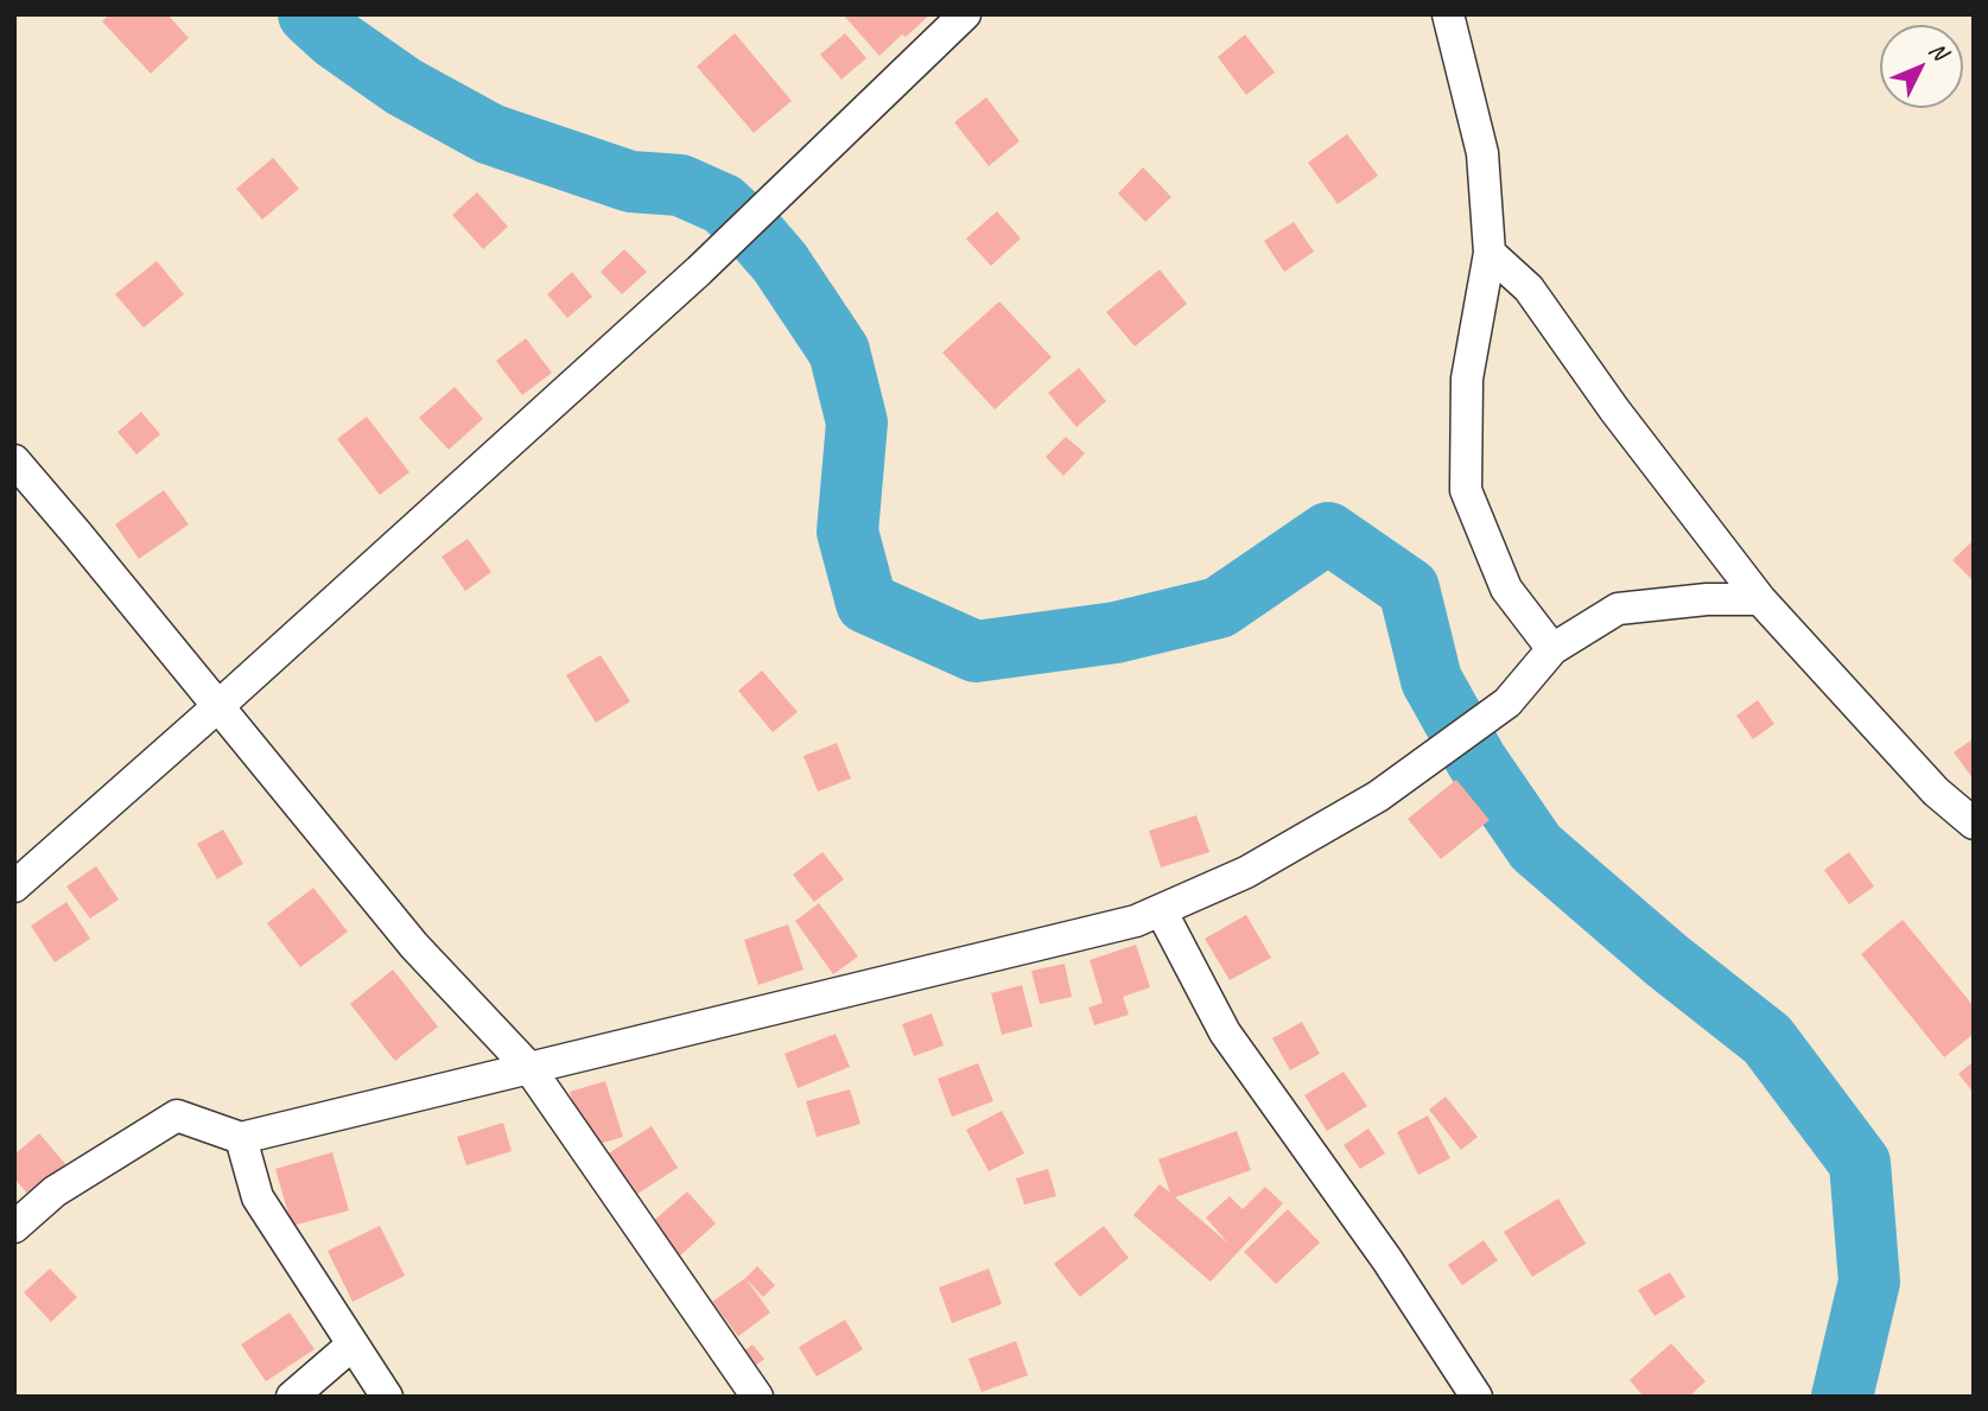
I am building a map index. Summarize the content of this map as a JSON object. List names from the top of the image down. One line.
{"north":"top right"}
